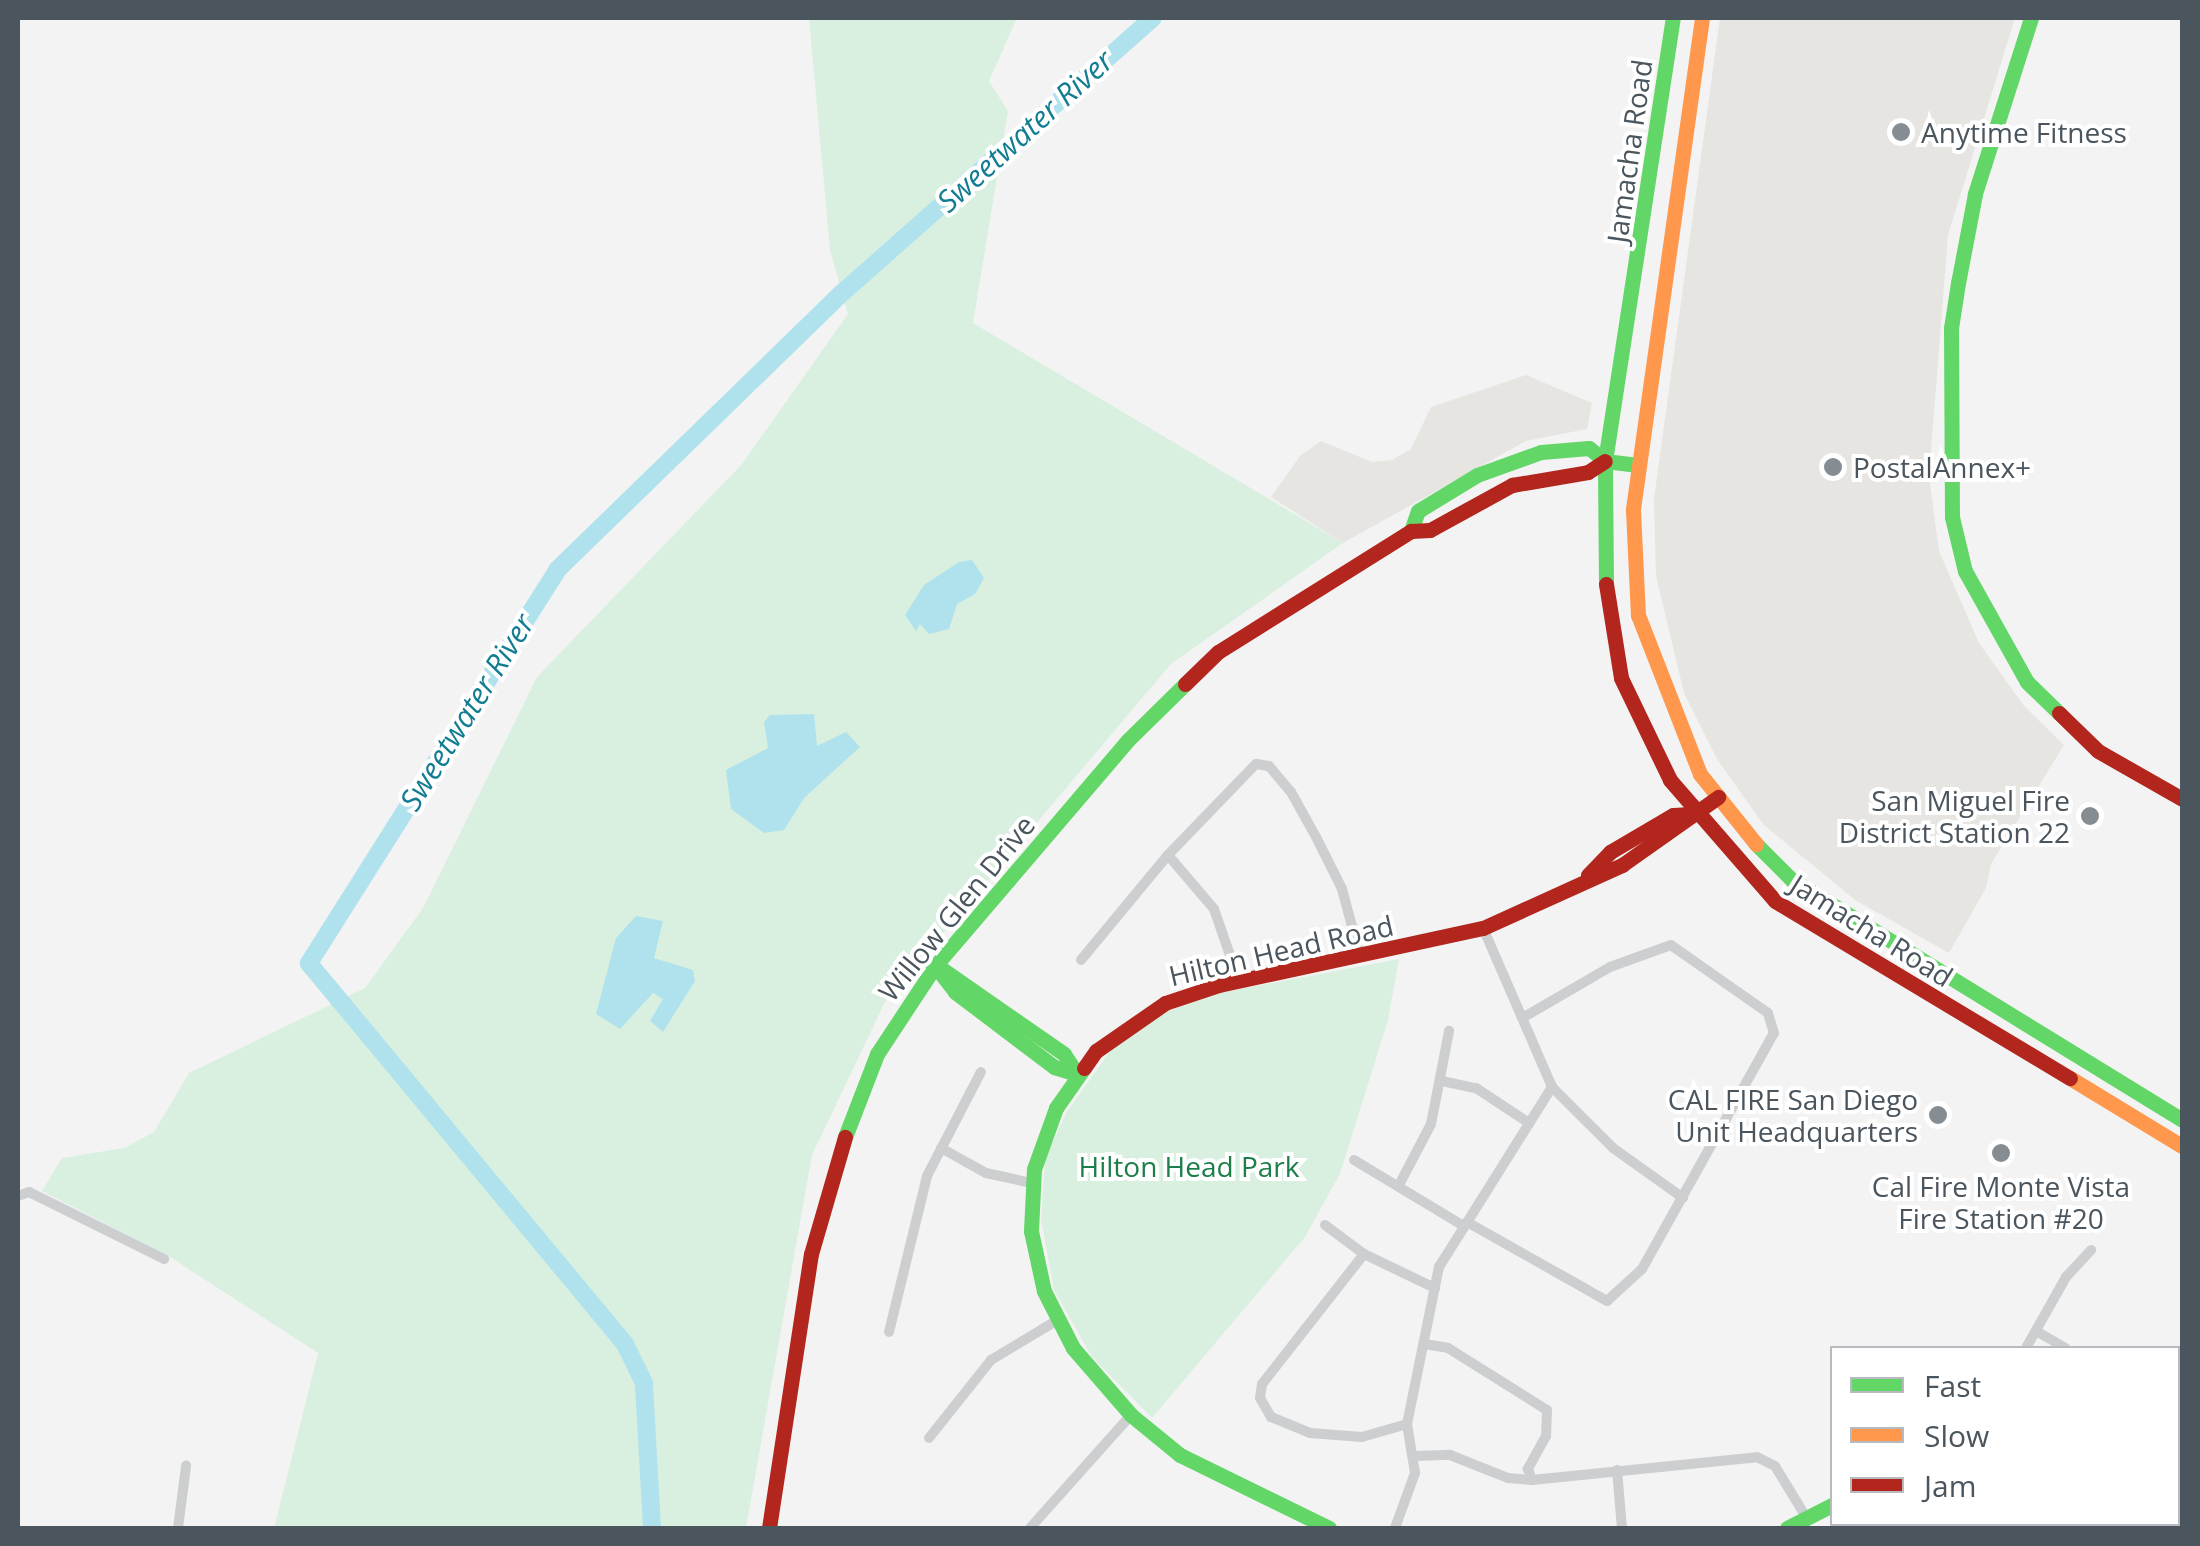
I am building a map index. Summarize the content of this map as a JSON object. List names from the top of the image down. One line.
{"streets":{"main road":["Jamacha Road","Willow Glen Drive","Hilton Head Road"]},"crossings":[["Jamacha Road","Willow Glen Drive"],["Jamacha Road","Hilton Head Road"]],"water":["Sweetwater River"],"parks":["Hilton Head Park"],"places":["Anytime Fitness","PostalAnnex+","San Miguel Fire District Station 22","CAL FIRE San Diego Unit Headquarters","Cal Fire Monte Vista Fire Station #20"],"legend":["Fast","Slow","Jam"]}
